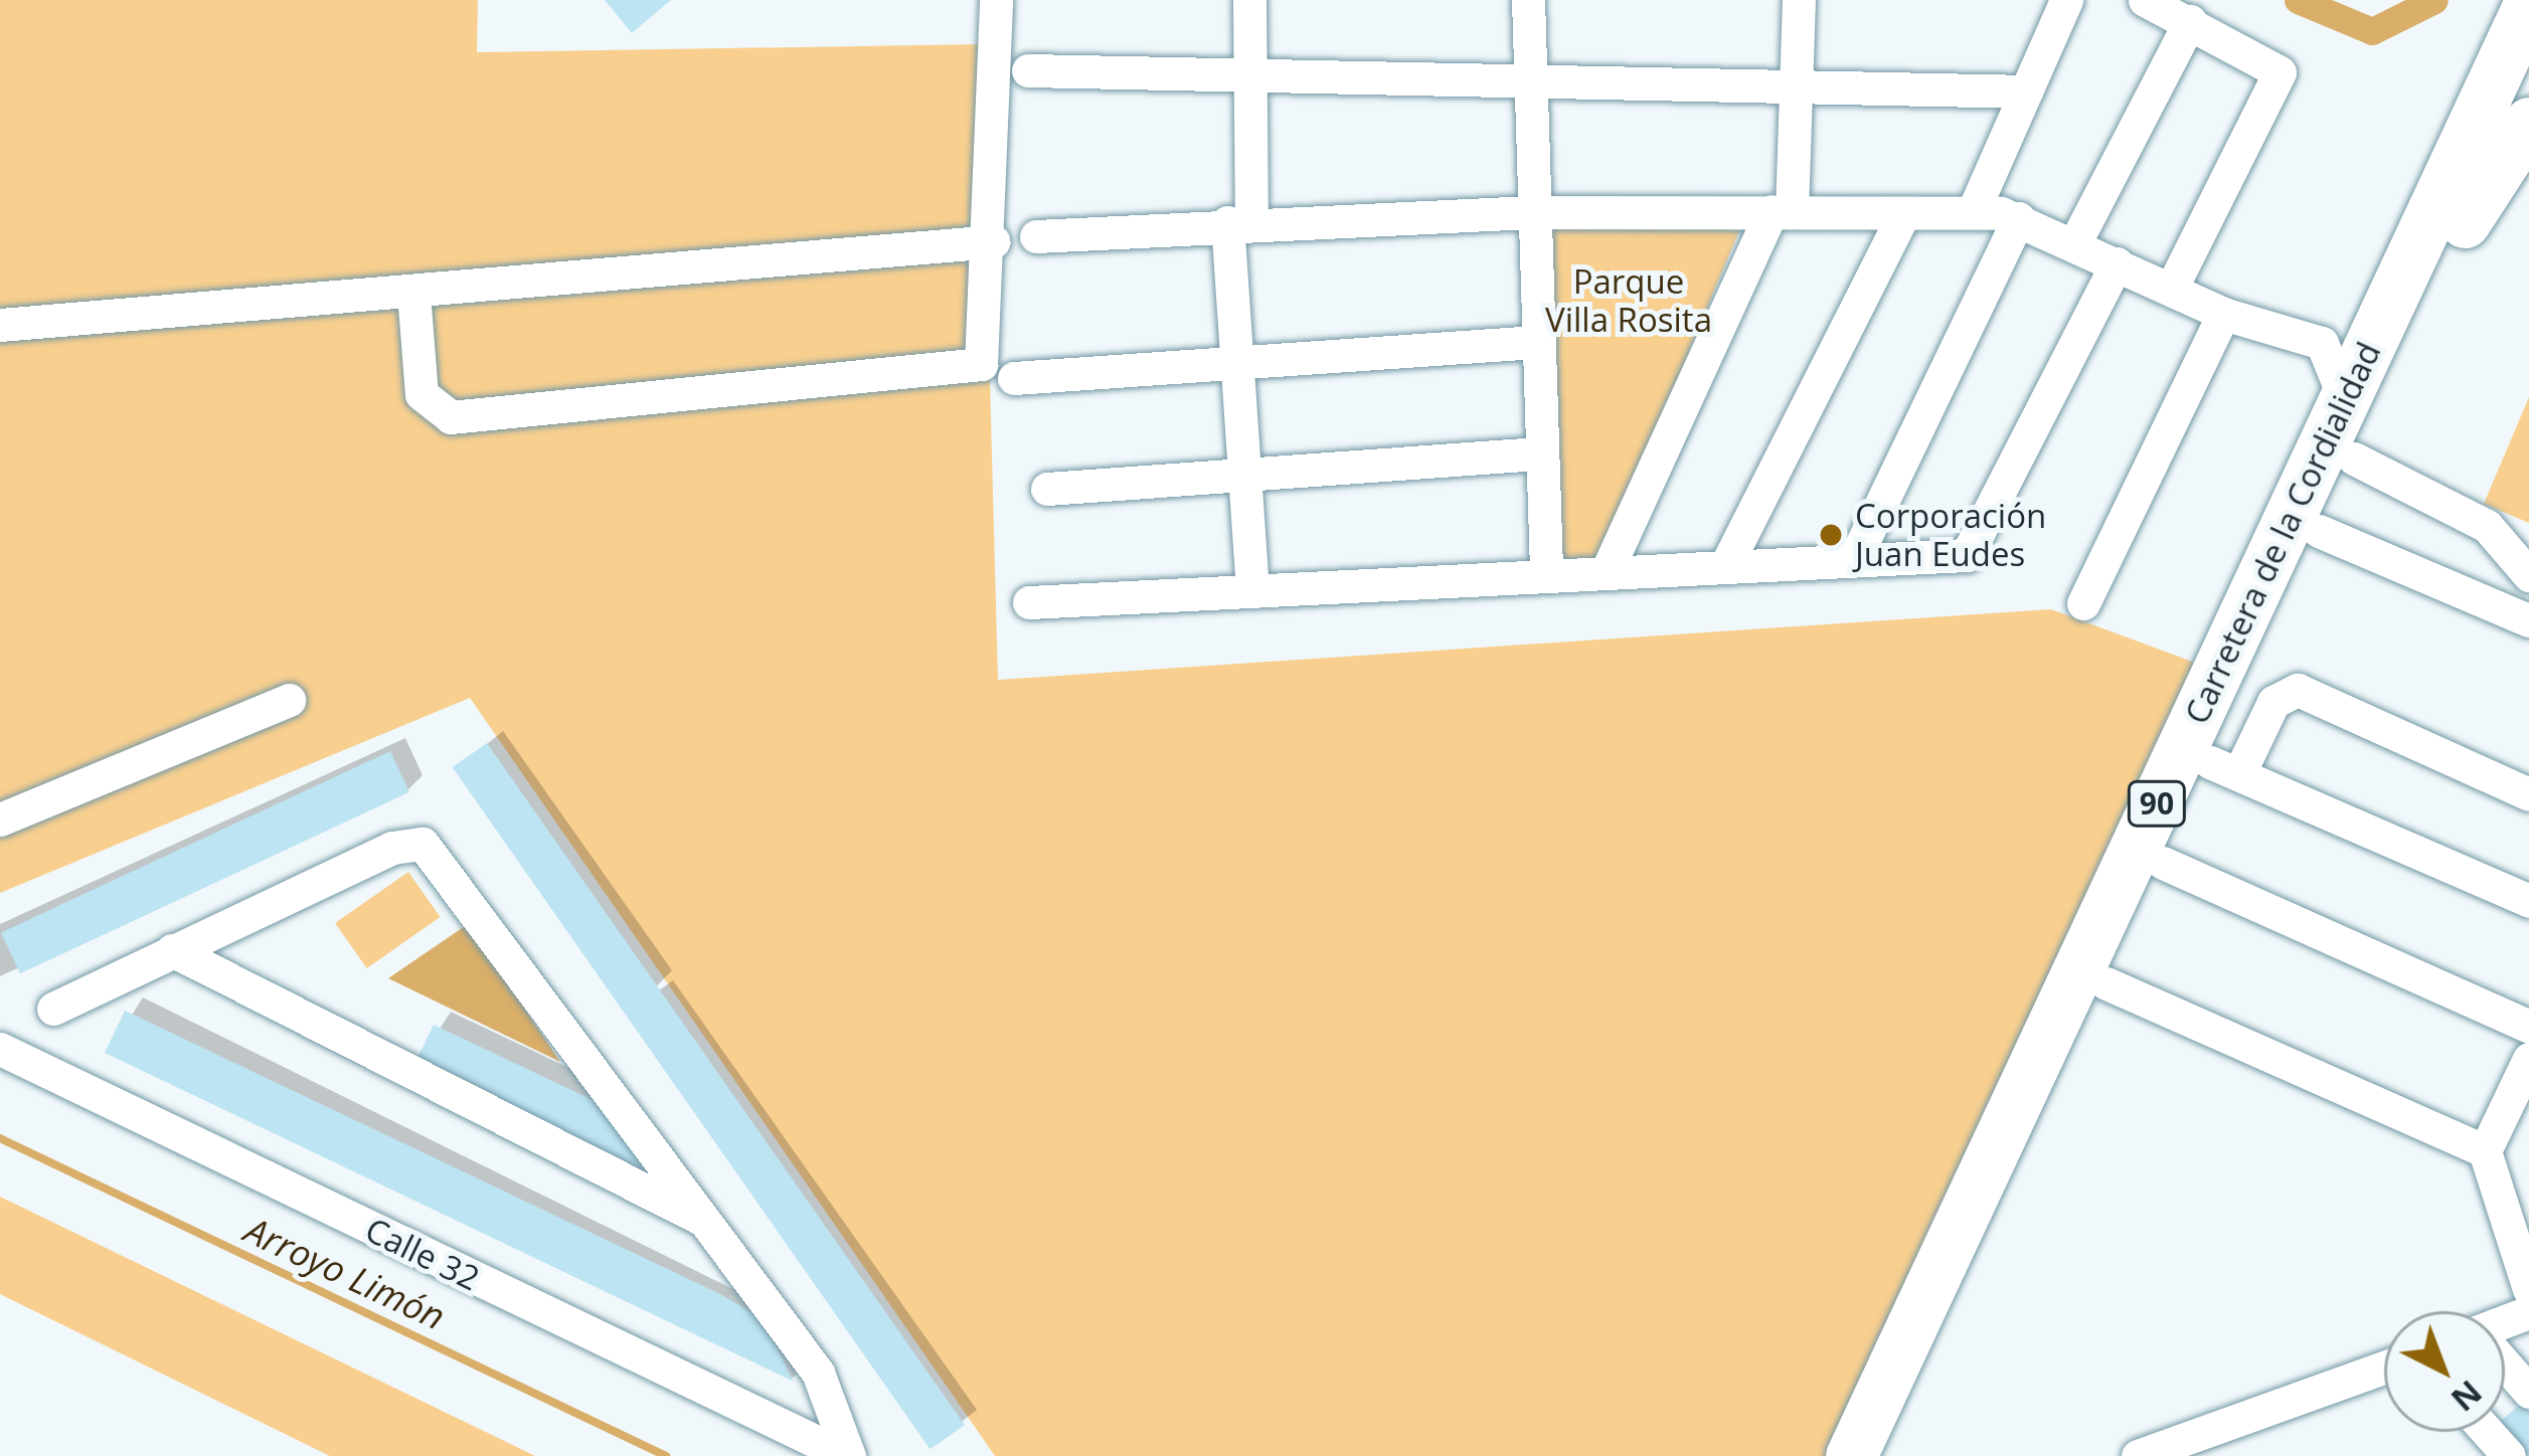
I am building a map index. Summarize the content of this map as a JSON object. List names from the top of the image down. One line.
{"streets":{"highway":["Carretera de la Cordialidad","90"],"street":["Calle 32"]},"water":["Arroyo Limón"],"parks":["Parque Villa Rosita"],"places":["Corporación Juan Eudes"],"north":"bottom right"}
